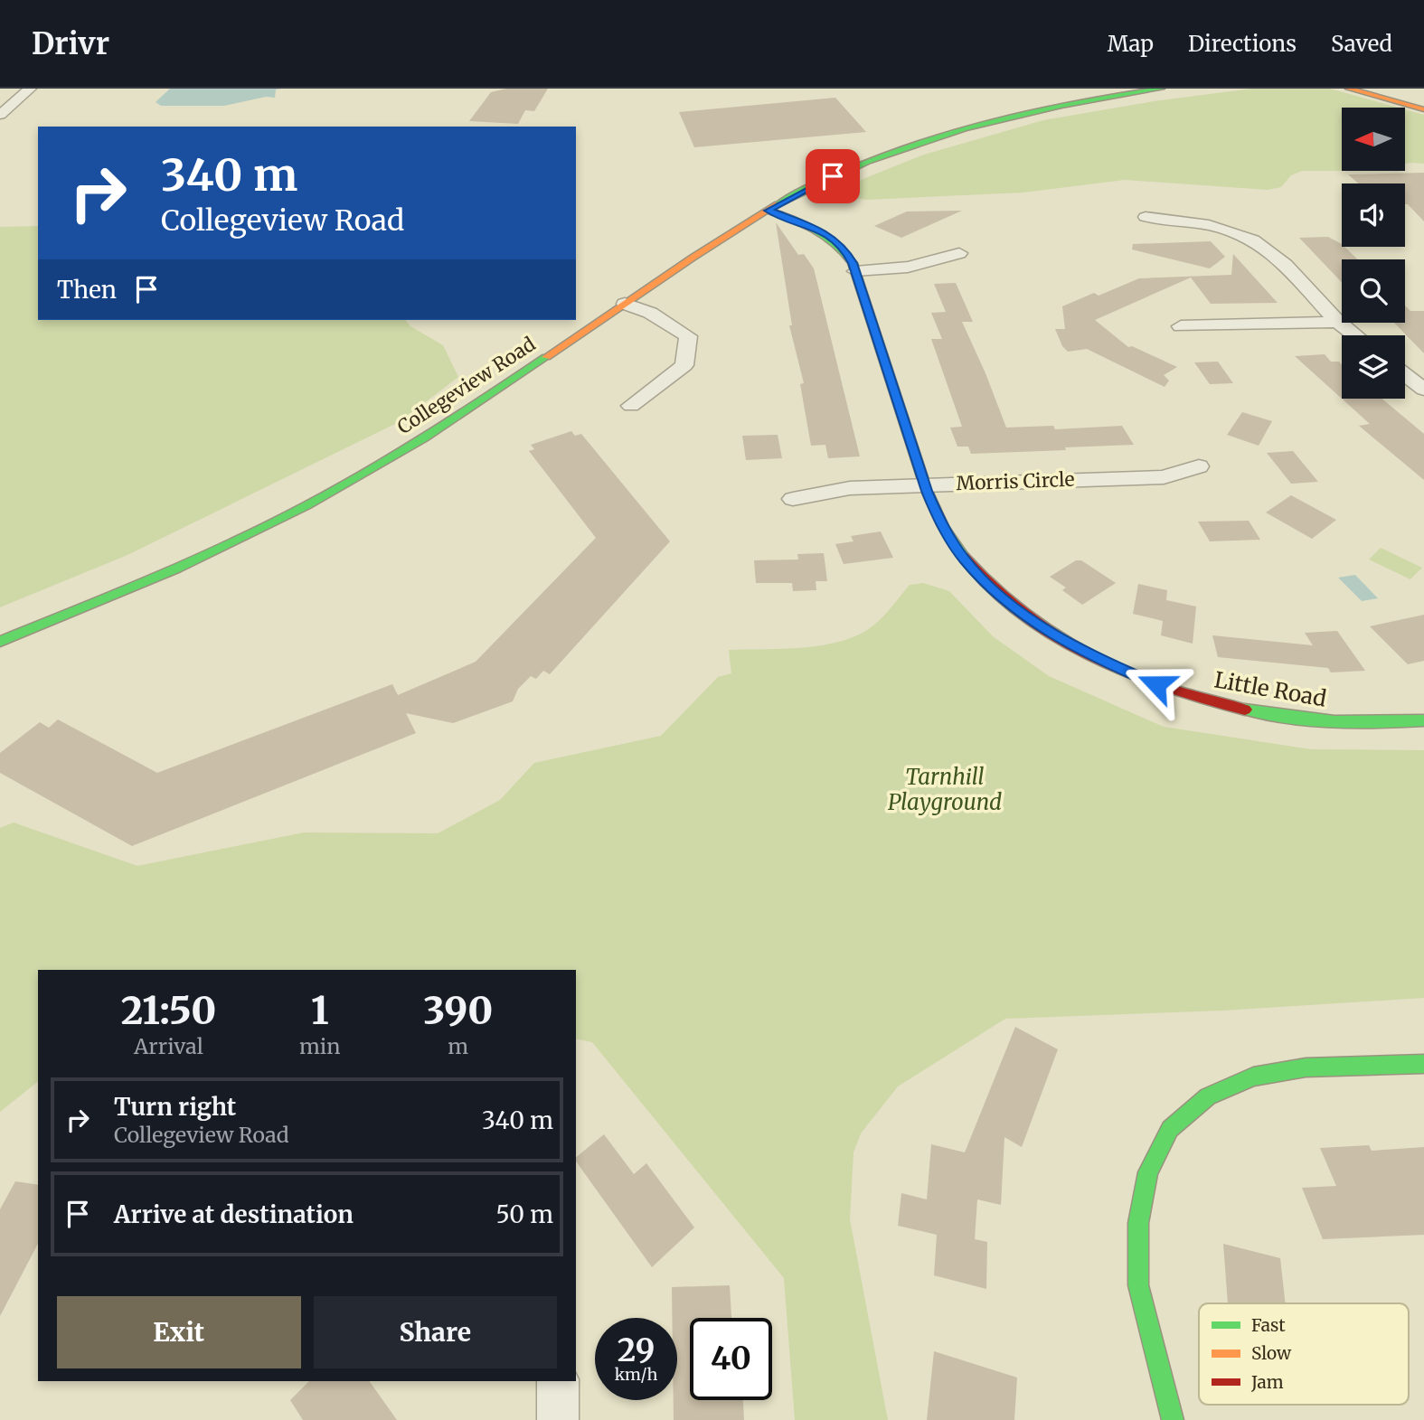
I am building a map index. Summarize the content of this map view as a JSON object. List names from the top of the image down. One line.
{"streets":{"street":["Collegeview Road","Morris Circle","Little Road"]},"crossings":[["Collegeview Road","Little Road"],["Morris Circle","Little Road"]],"parks":["Tarnhill Playground"],"legend":["Fast","Slow","Jam"],"north":"left","page":{"header":"Drivr","nav":["Map","Directions","Saved"],"turn":["340 m","Collegeview Road"],"then":"Then","eta":["21:50","Arrival","1","min","390","m"],"list":[{"name":"Turn right","note":"Collegeview Road","value":"340 m"},{"name":"Arrive at destination","value":"50 m"}],"buttons":["Exit","Share"],"speed":"29 km/h","limit":"40"}}
